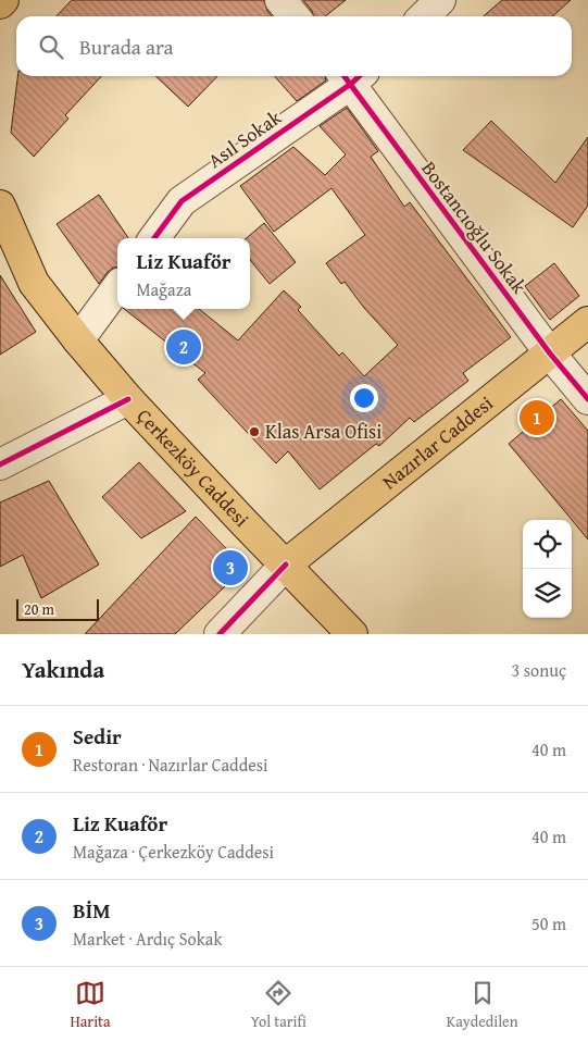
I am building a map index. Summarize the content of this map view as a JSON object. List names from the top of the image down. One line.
{"streets":{"main road":["Nazırlar Caddesi","Çerkezköy Caddesi"],"street":["Asıl Sokak","Bostancıoğlu Sokak"]},"crossings":[["Bostancıoğlu Sokak","Nazırlar Caddesi"],["Nazırlar Caddesi","Çerkezköy Caddesi"]],"places":["Klas Arsa Ofisi"],"scale_bar":"20 m","page":{"search":"Burada ara","popup":["Liz Kuaför","Mağaza"],"pins":["2","1","3"],"scale":"20 m","heading":["Yakında","3 sonuç"],"list":[{"mark":"1","name":"Sedir","note":"Restoran · Nazırlar Caddesi","value":"40 m"},{"mark":"2","name":"Liz Kuaför","note":"Mağaza · Çerkezköy Caddesi","value":"40 m"},{"mark":"3","name":"BİM","note":"Market · Ardıç Sokak","value":"50 m"}],"nav":["Harita","Yol tarifi","Kaydedilen"]}}
